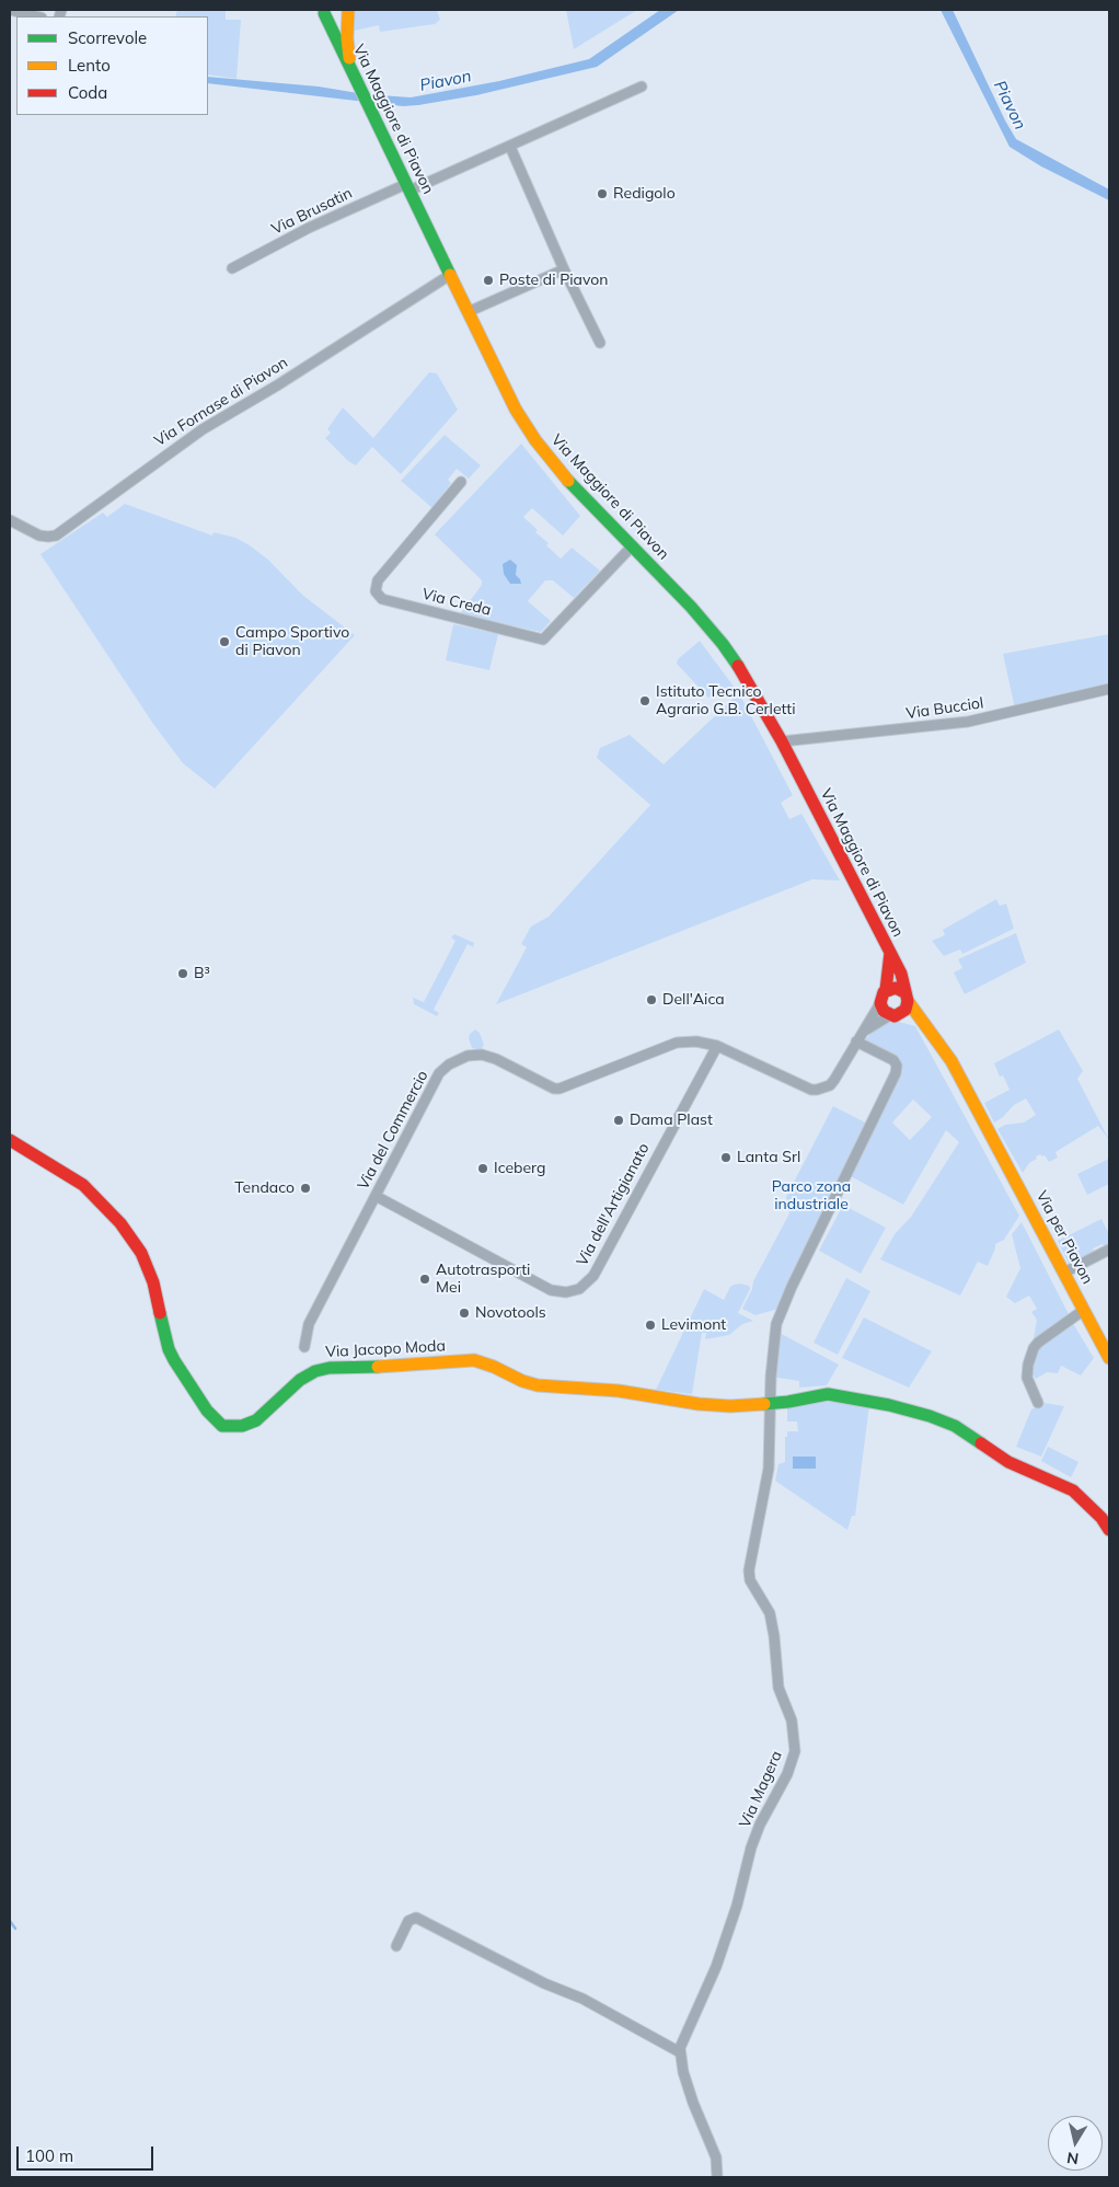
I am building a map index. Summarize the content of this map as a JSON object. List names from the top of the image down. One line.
{"streets":{"main road":["Via Maggiore di Piavon","Via per Piavon","Via Jacopo Moda"],"street":["Via Brusatin","Via Fornase di Piavon","Via Creda","Via Bucciol","Via del Commercio","Via dell'Artigianato","Via Magera"]},"crossings":[["Via Maggiore di Piavon","Via Brusatin"],["Via Maggiore di Piavon","Via Fornase di Piavon"],["Via Maggiore di Piavon","Via Creda"],["Via Maggiore di Piavon","Via Bucciol"],["Via Maggiore di Piavon","Via del Commercio"],["Via Maggiore di Piavon","Via per Piavon"],["Via del Commercio","Via dell'Artigianato"],["Via del Commercio","Via per Piavon"],["Via Jacopo Moda","Via Magera"]],"water":["Piavon"],"parks":["Parco zona industriale"],"places":["Redigolo","Poste di Piavon","Campo Sportivo di Piavon","Istituto Tecnico Agrario G.B. Cerletti","B³","Dell'Aica","Dama Plast","Lanta Srl","Iceberg","Tendaco","Autotrasporti Mei","Novotools","Levimont"],"legend":["Scorrevole","Lento","Coda"],"scale_bar":"100 m","north":"bottom"}
